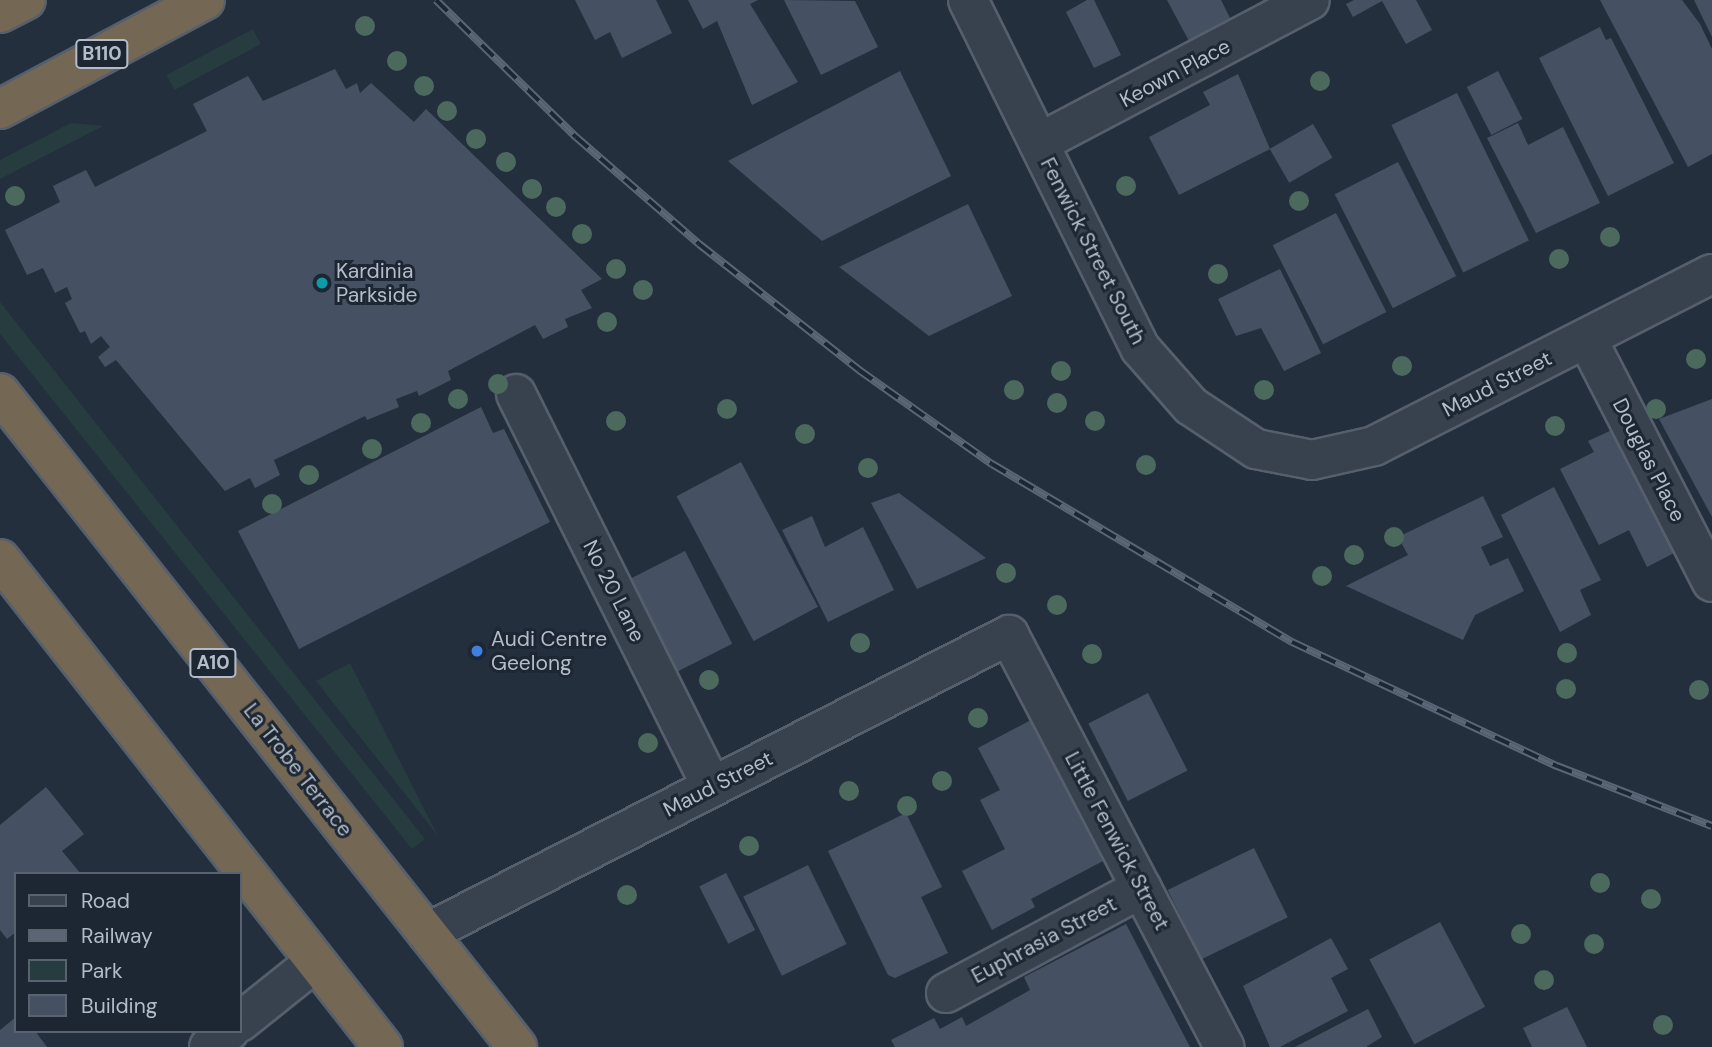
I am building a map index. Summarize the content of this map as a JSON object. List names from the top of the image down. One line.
{"streets":{"highway":["B110","A10","La Trobe Terrace"],"street":["Keown Place","Fenwick Street South","Maud Street","Douglas Place","No 20 Lane","Little Fenwick Street","Euphrasia Street"]},"crossings":[["Keown Place","Fenwick Street South"],["Fenwick Street South","Maud Street"],["Maud Street","Douglas Place"],["Maud Street","No 20 Lane"],["Maud Street","La Trobe Terrace"],["Maud Street","Little Fenwick Street"],["Little Fenwick Street","Euphrasia Street"]],"places":["Kardinia Parkside","Audi Centre Geelong"],"legend":["Road","Railway","Park","Building"]}
